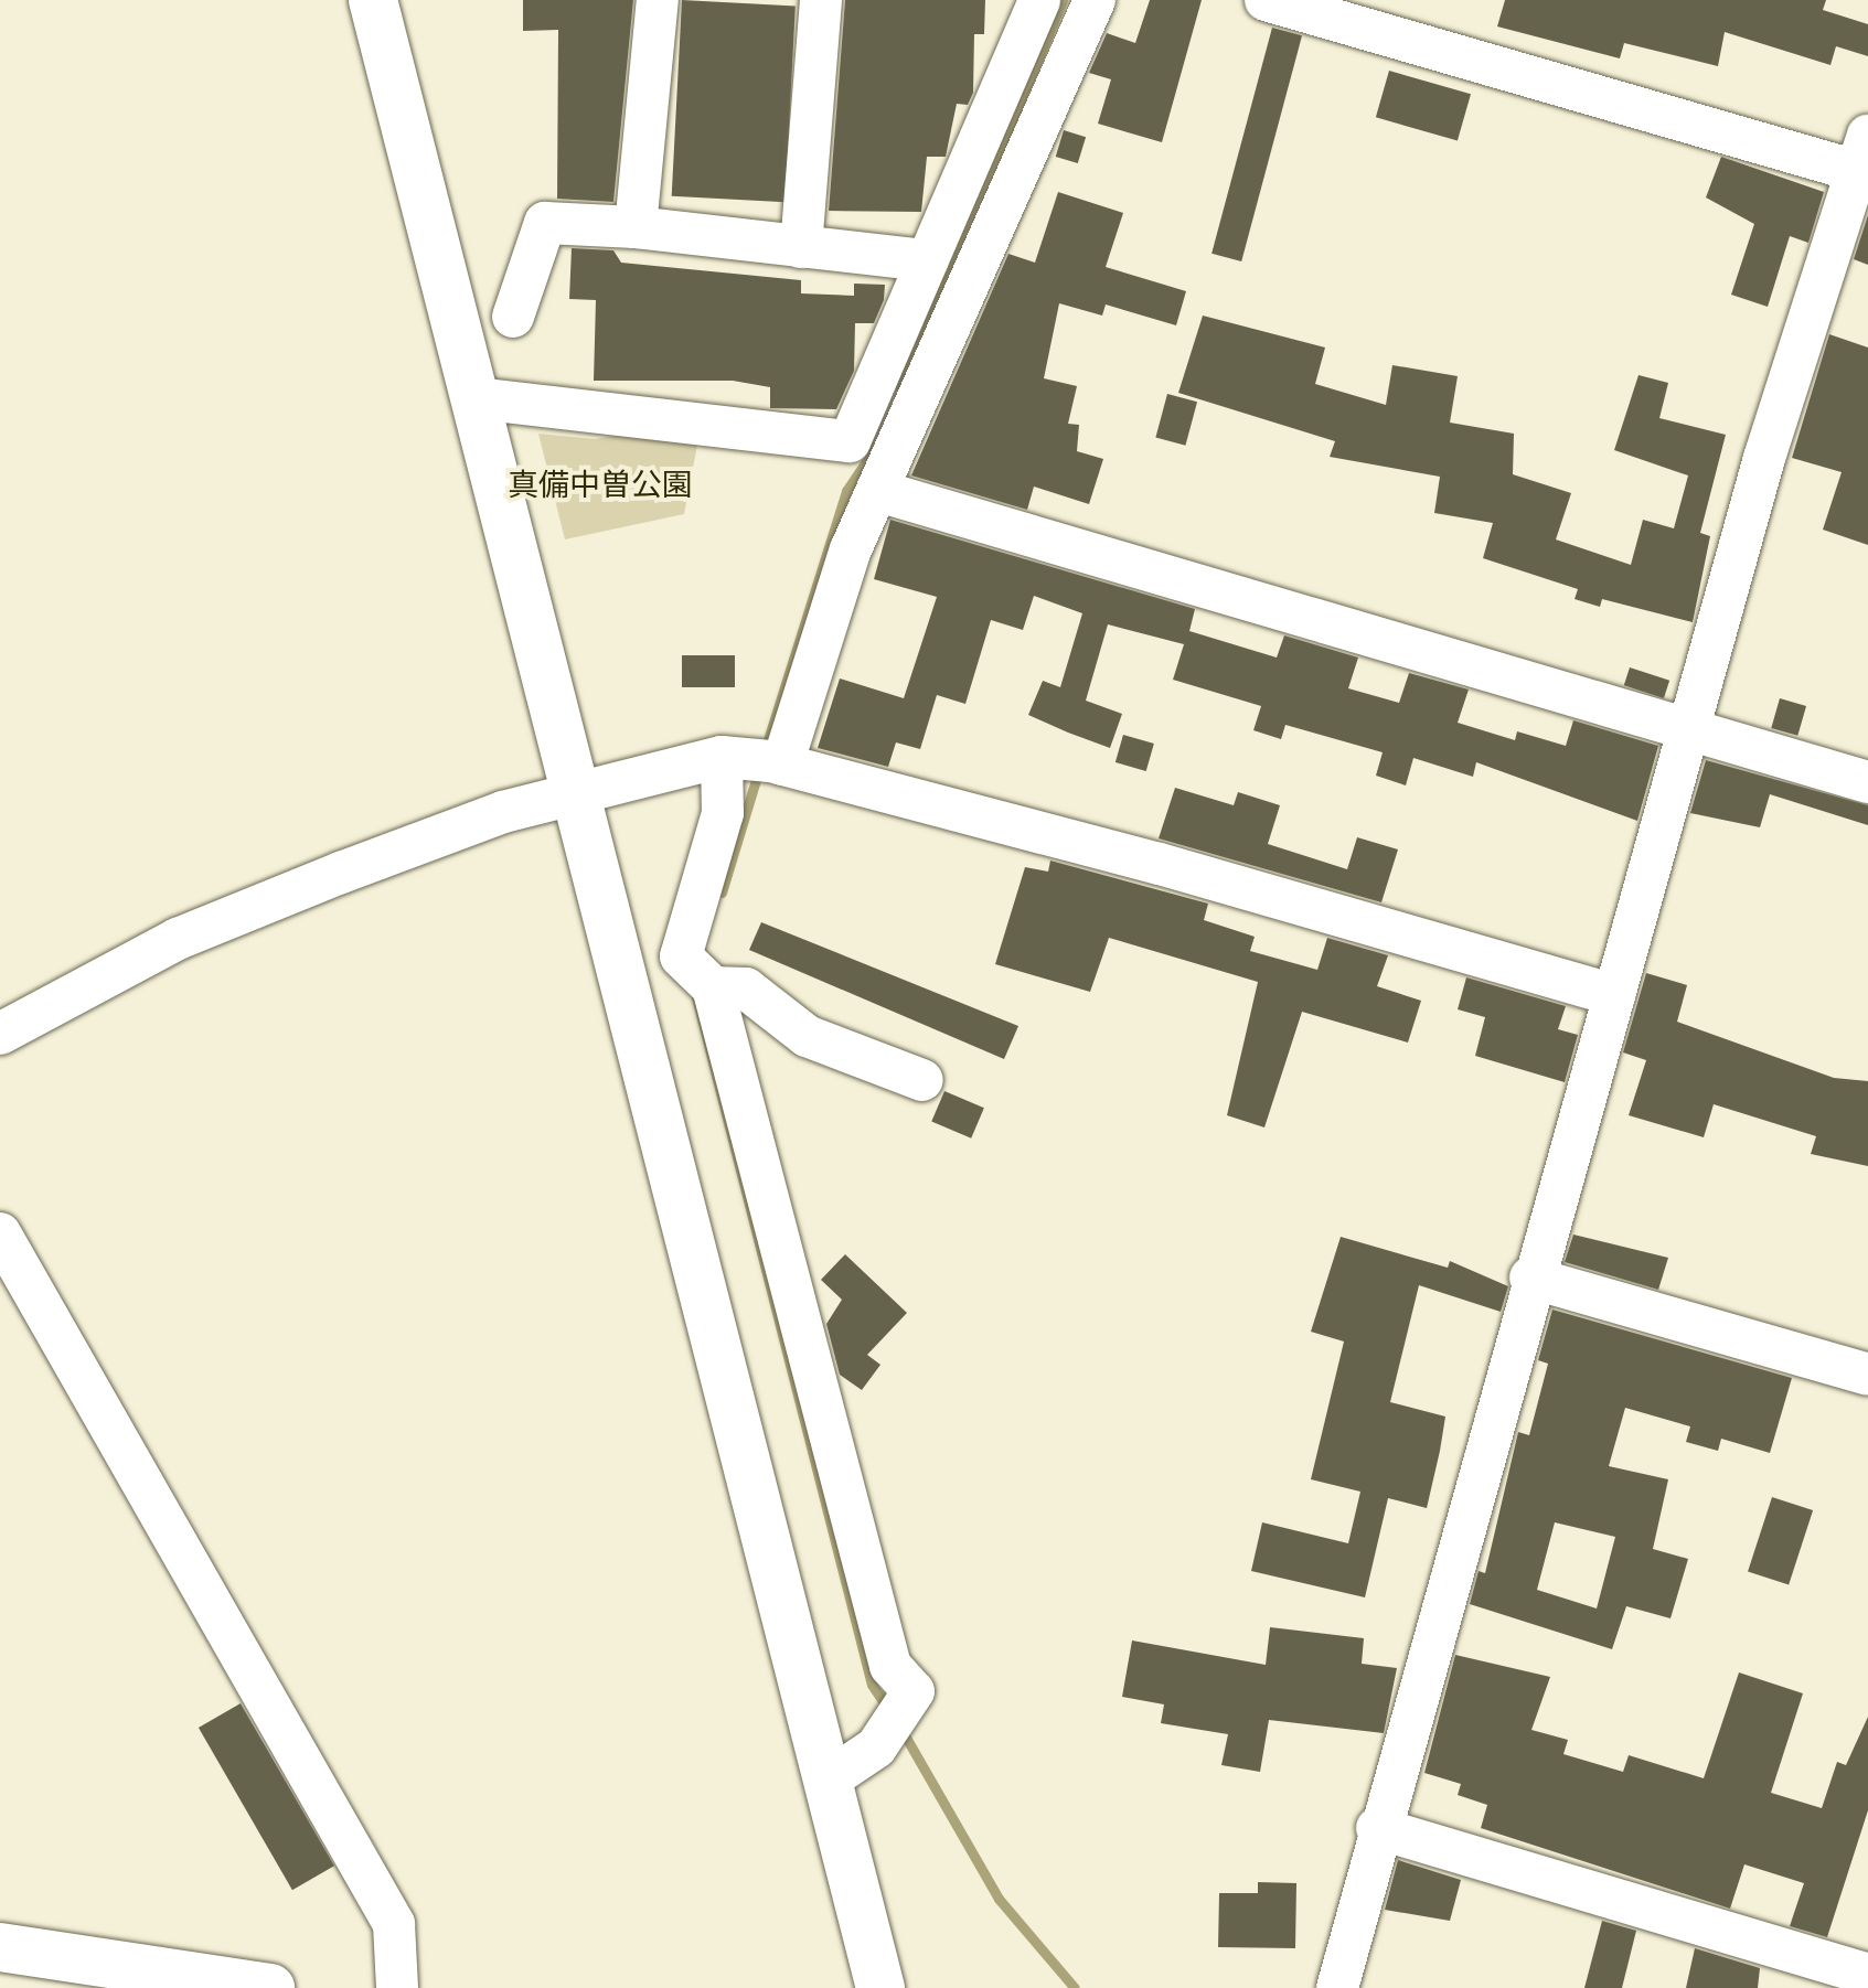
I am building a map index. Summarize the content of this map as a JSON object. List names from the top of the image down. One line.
{"parks":["真備中曽公園"]}
